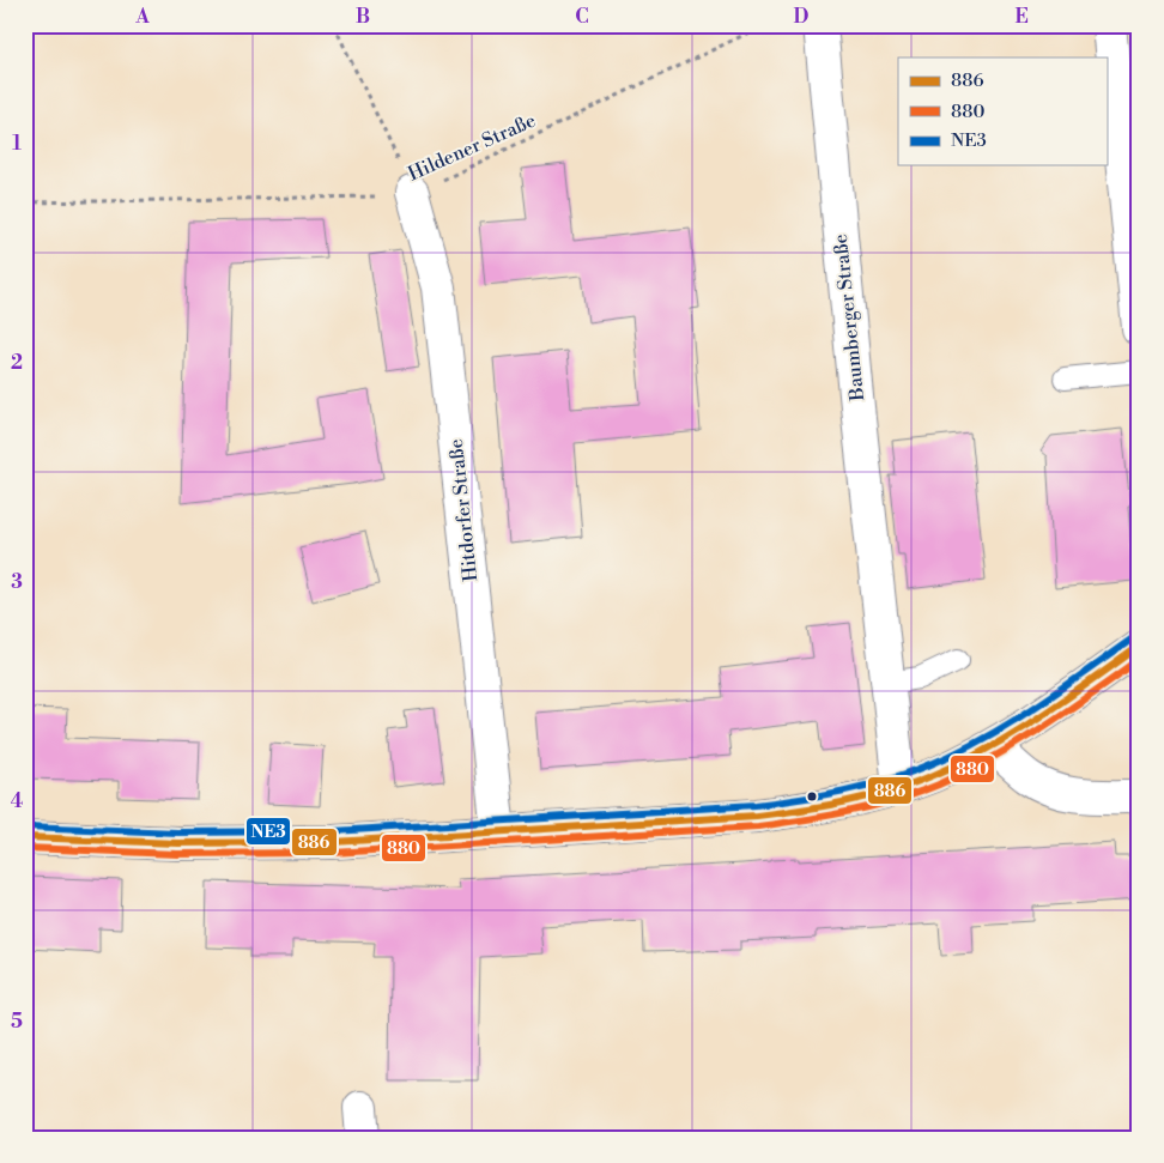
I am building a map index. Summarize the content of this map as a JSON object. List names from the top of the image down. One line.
{"streets":{"street":["Baumberger Straße","Hitdorfer Straße"],"path":["Hildener Straße"]},"crossings":[["Hildener Straße","Hitdorfer Straße"]],"lines":["transit line NE3","transit line 886","transit line 880"],"legend":["886","880","NE3"],"grid":{"columns":["A","B","C","D","E"],"rows":["1","2","3","4","5"]}}
